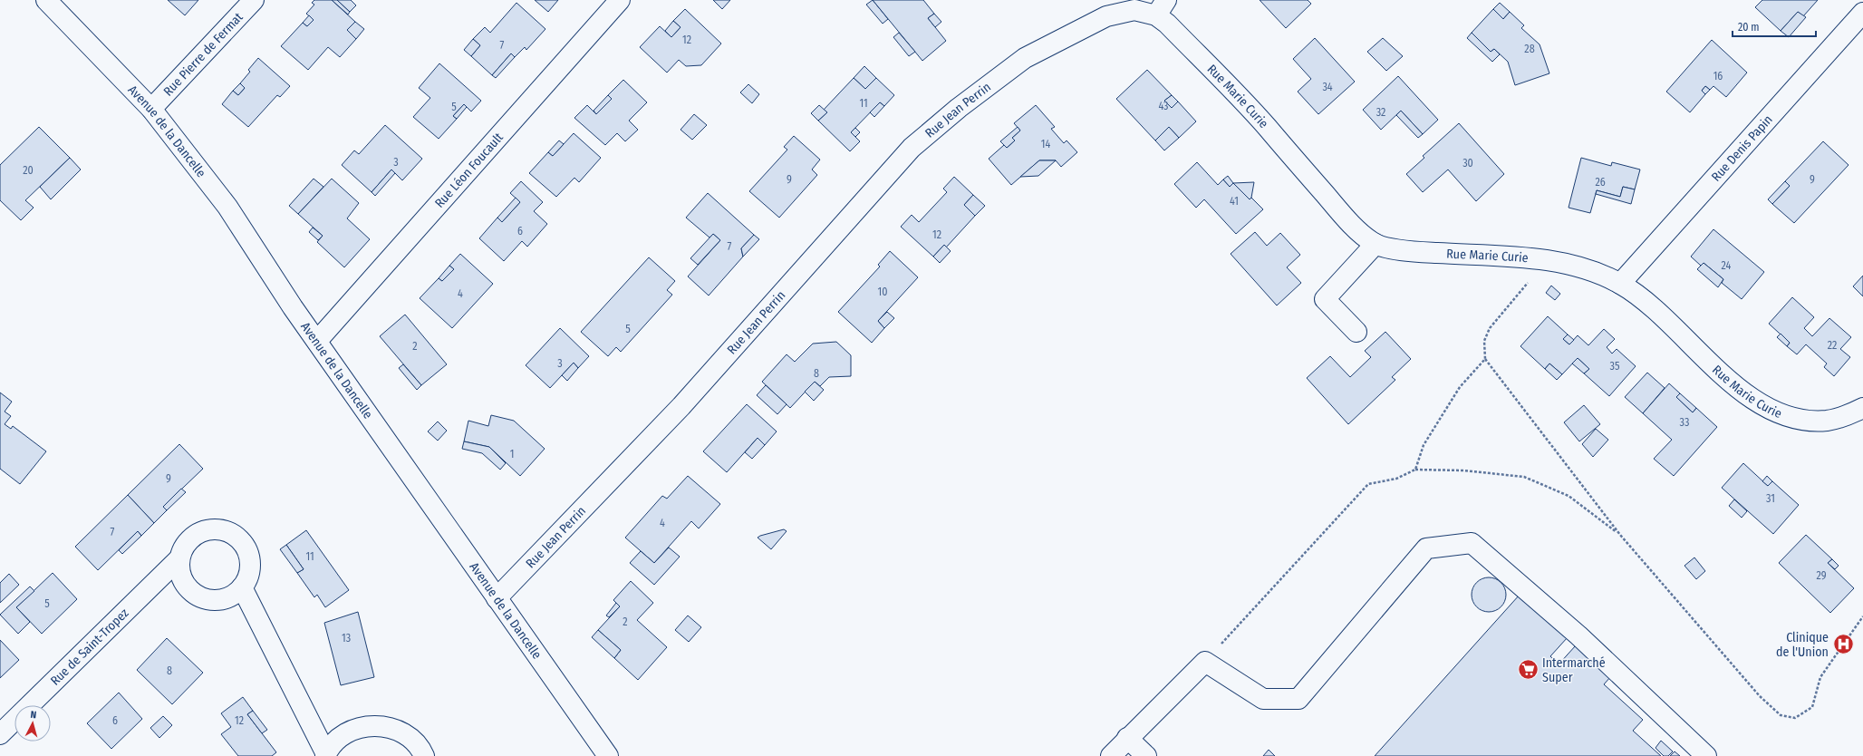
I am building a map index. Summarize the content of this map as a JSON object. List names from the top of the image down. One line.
{"streets":{"street":["Rue Pierre de Fermat","Rue Marie Curie","Rue Jean Perrin","Avenue de la Dancelle","Rue Denis Papin","Rue Léon Foucault","Rue de Saint-Tropez"]},"crossings":[["Rue Pierre de Fermat","Avenue de la Dancelle"],["Rue Marie Curie","Rue Jean Perrin"],["Rue Marie Curie","Rue Denis Papin"],["Rue Jean Perrin","Avenue de la Dancelle"],["Avenue de la Dancelle","Rue Léon Foucault"]],"places":{"hospital":["Clinique de l'Union"],"supermarket":["Intermarché Super"]},"house_numbers":["12","7","28","16","34","11","43","5","32","14","3","30","20","9","9","26","41","6","12","7","24","10","4","5","22","2","3","35","8","33","1","9","31","4","7","11","29","5","2","13","8","6","12"],"scale_bar":"20 m","north":"top"}
